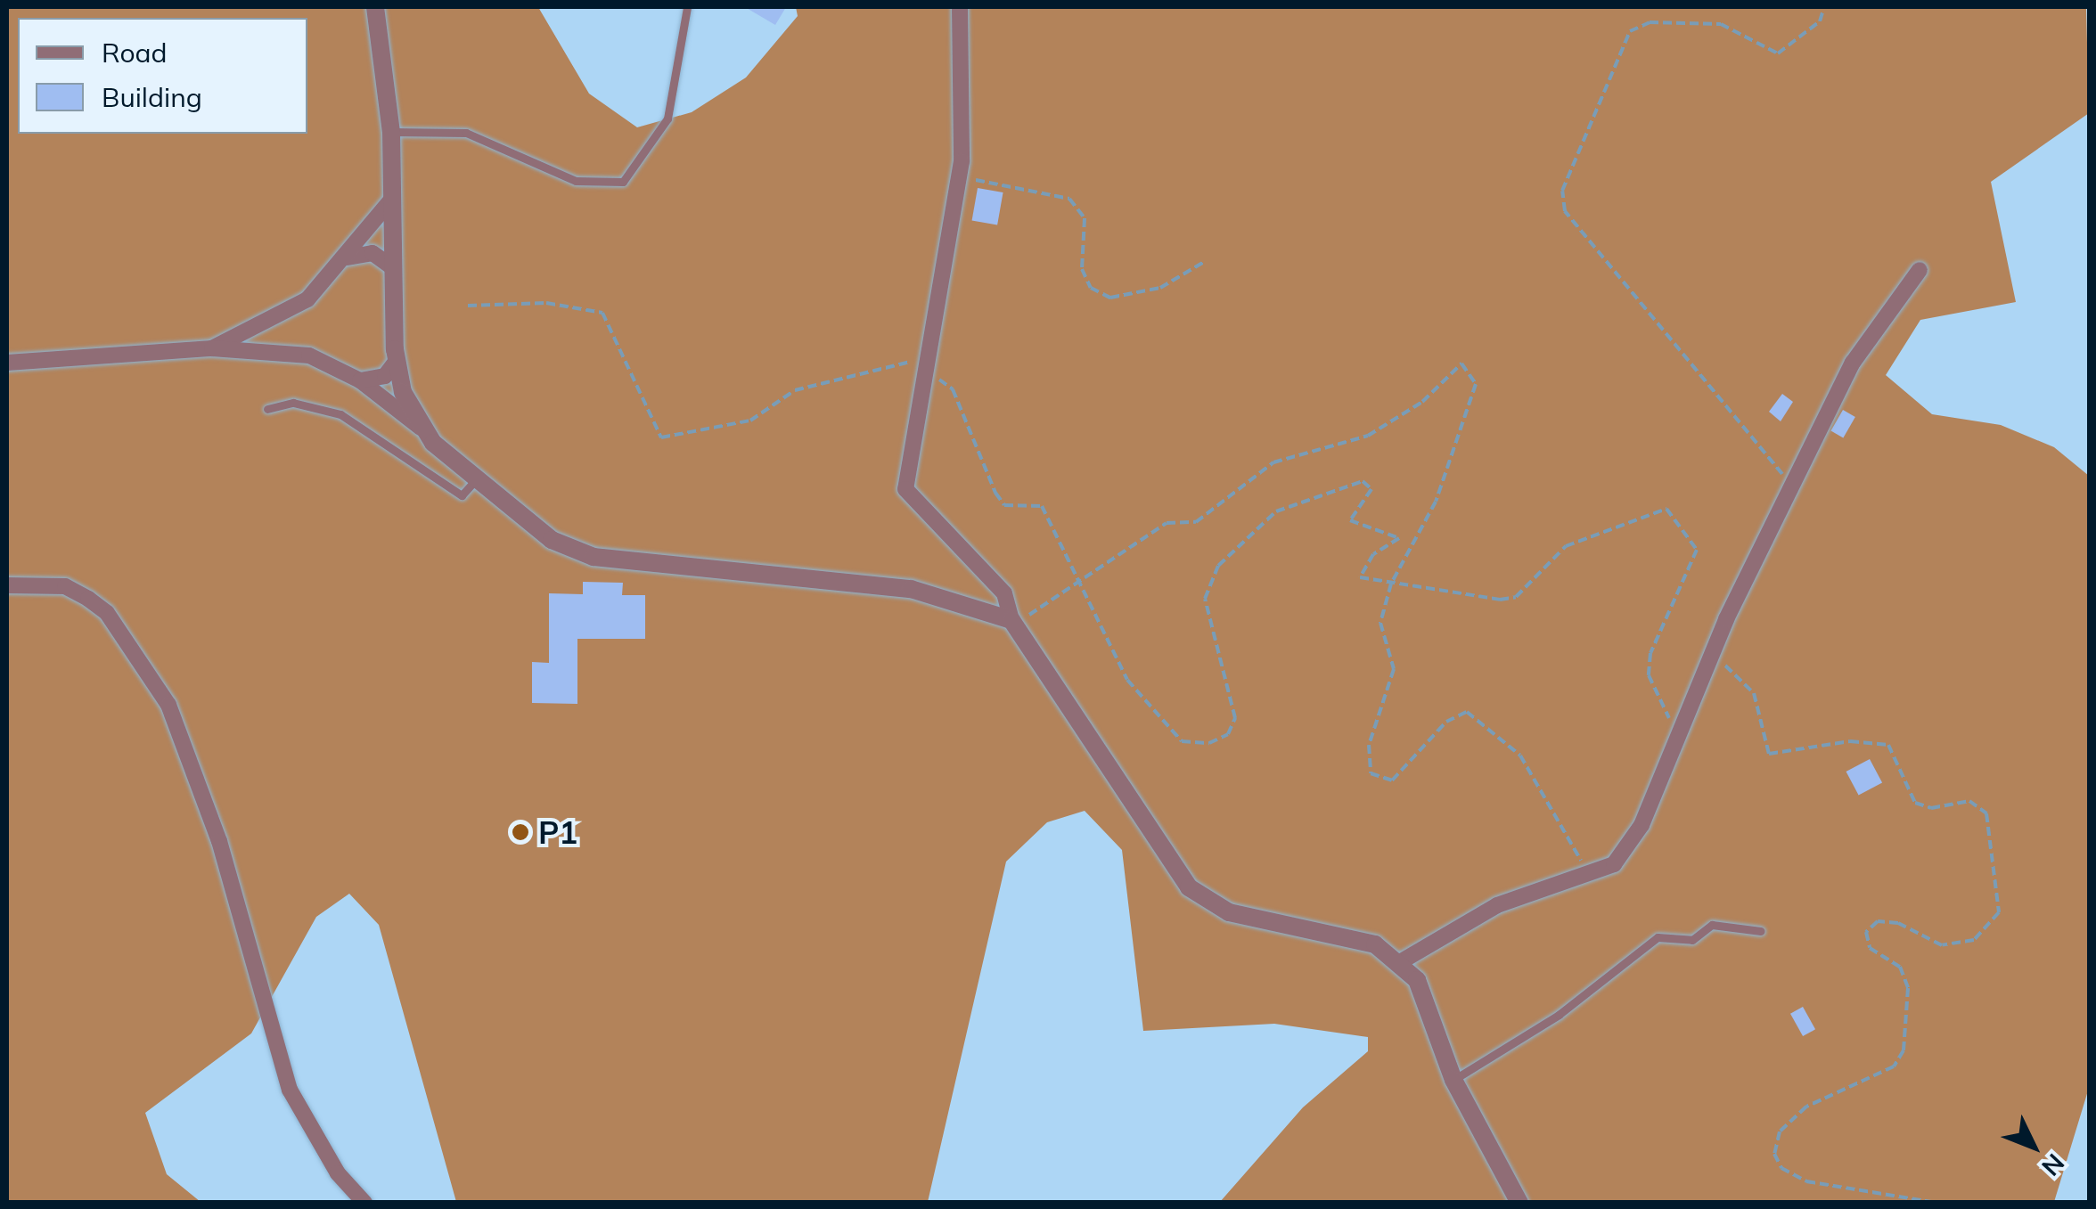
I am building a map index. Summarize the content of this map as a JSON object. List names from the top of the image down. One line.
{"places":["P1"],"legend":["Road","Building"],"north":"bottom right"}
